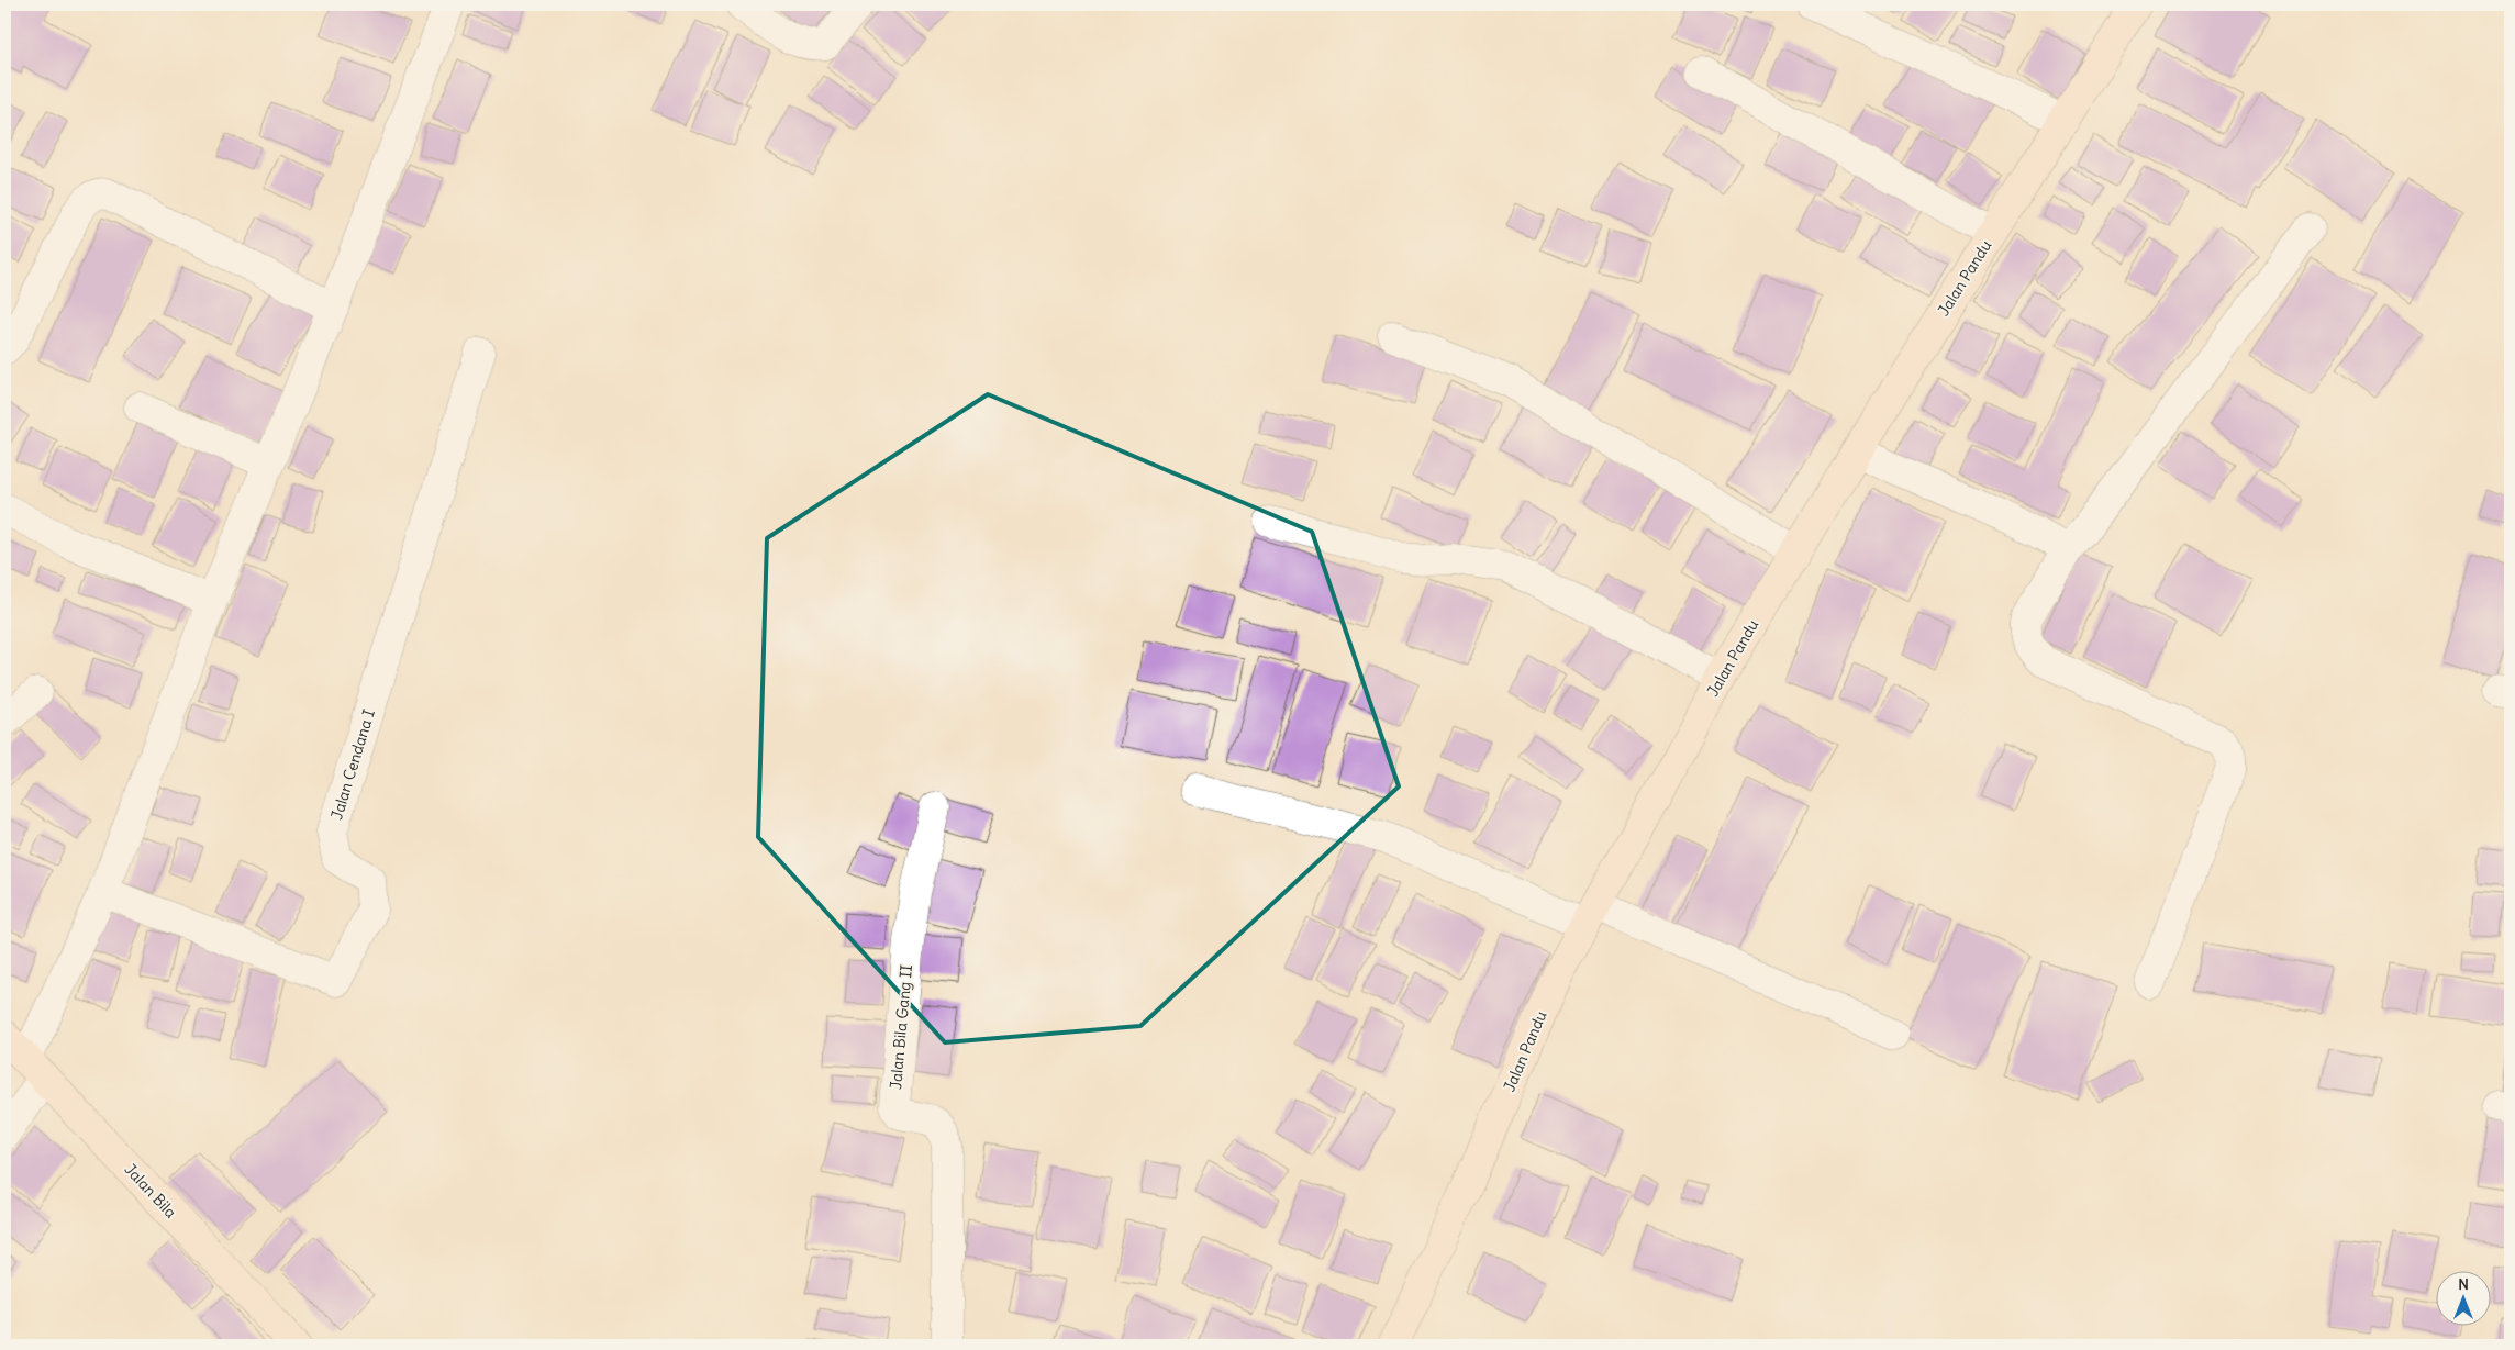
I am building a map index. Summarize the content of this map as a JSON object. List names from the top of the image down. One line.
{"streets":{"main road":["Jalan Pandu","Jalan Bila"],"street":["Jalan Cendana I","Jalan Bila Gang II"]},"north":"top"}
